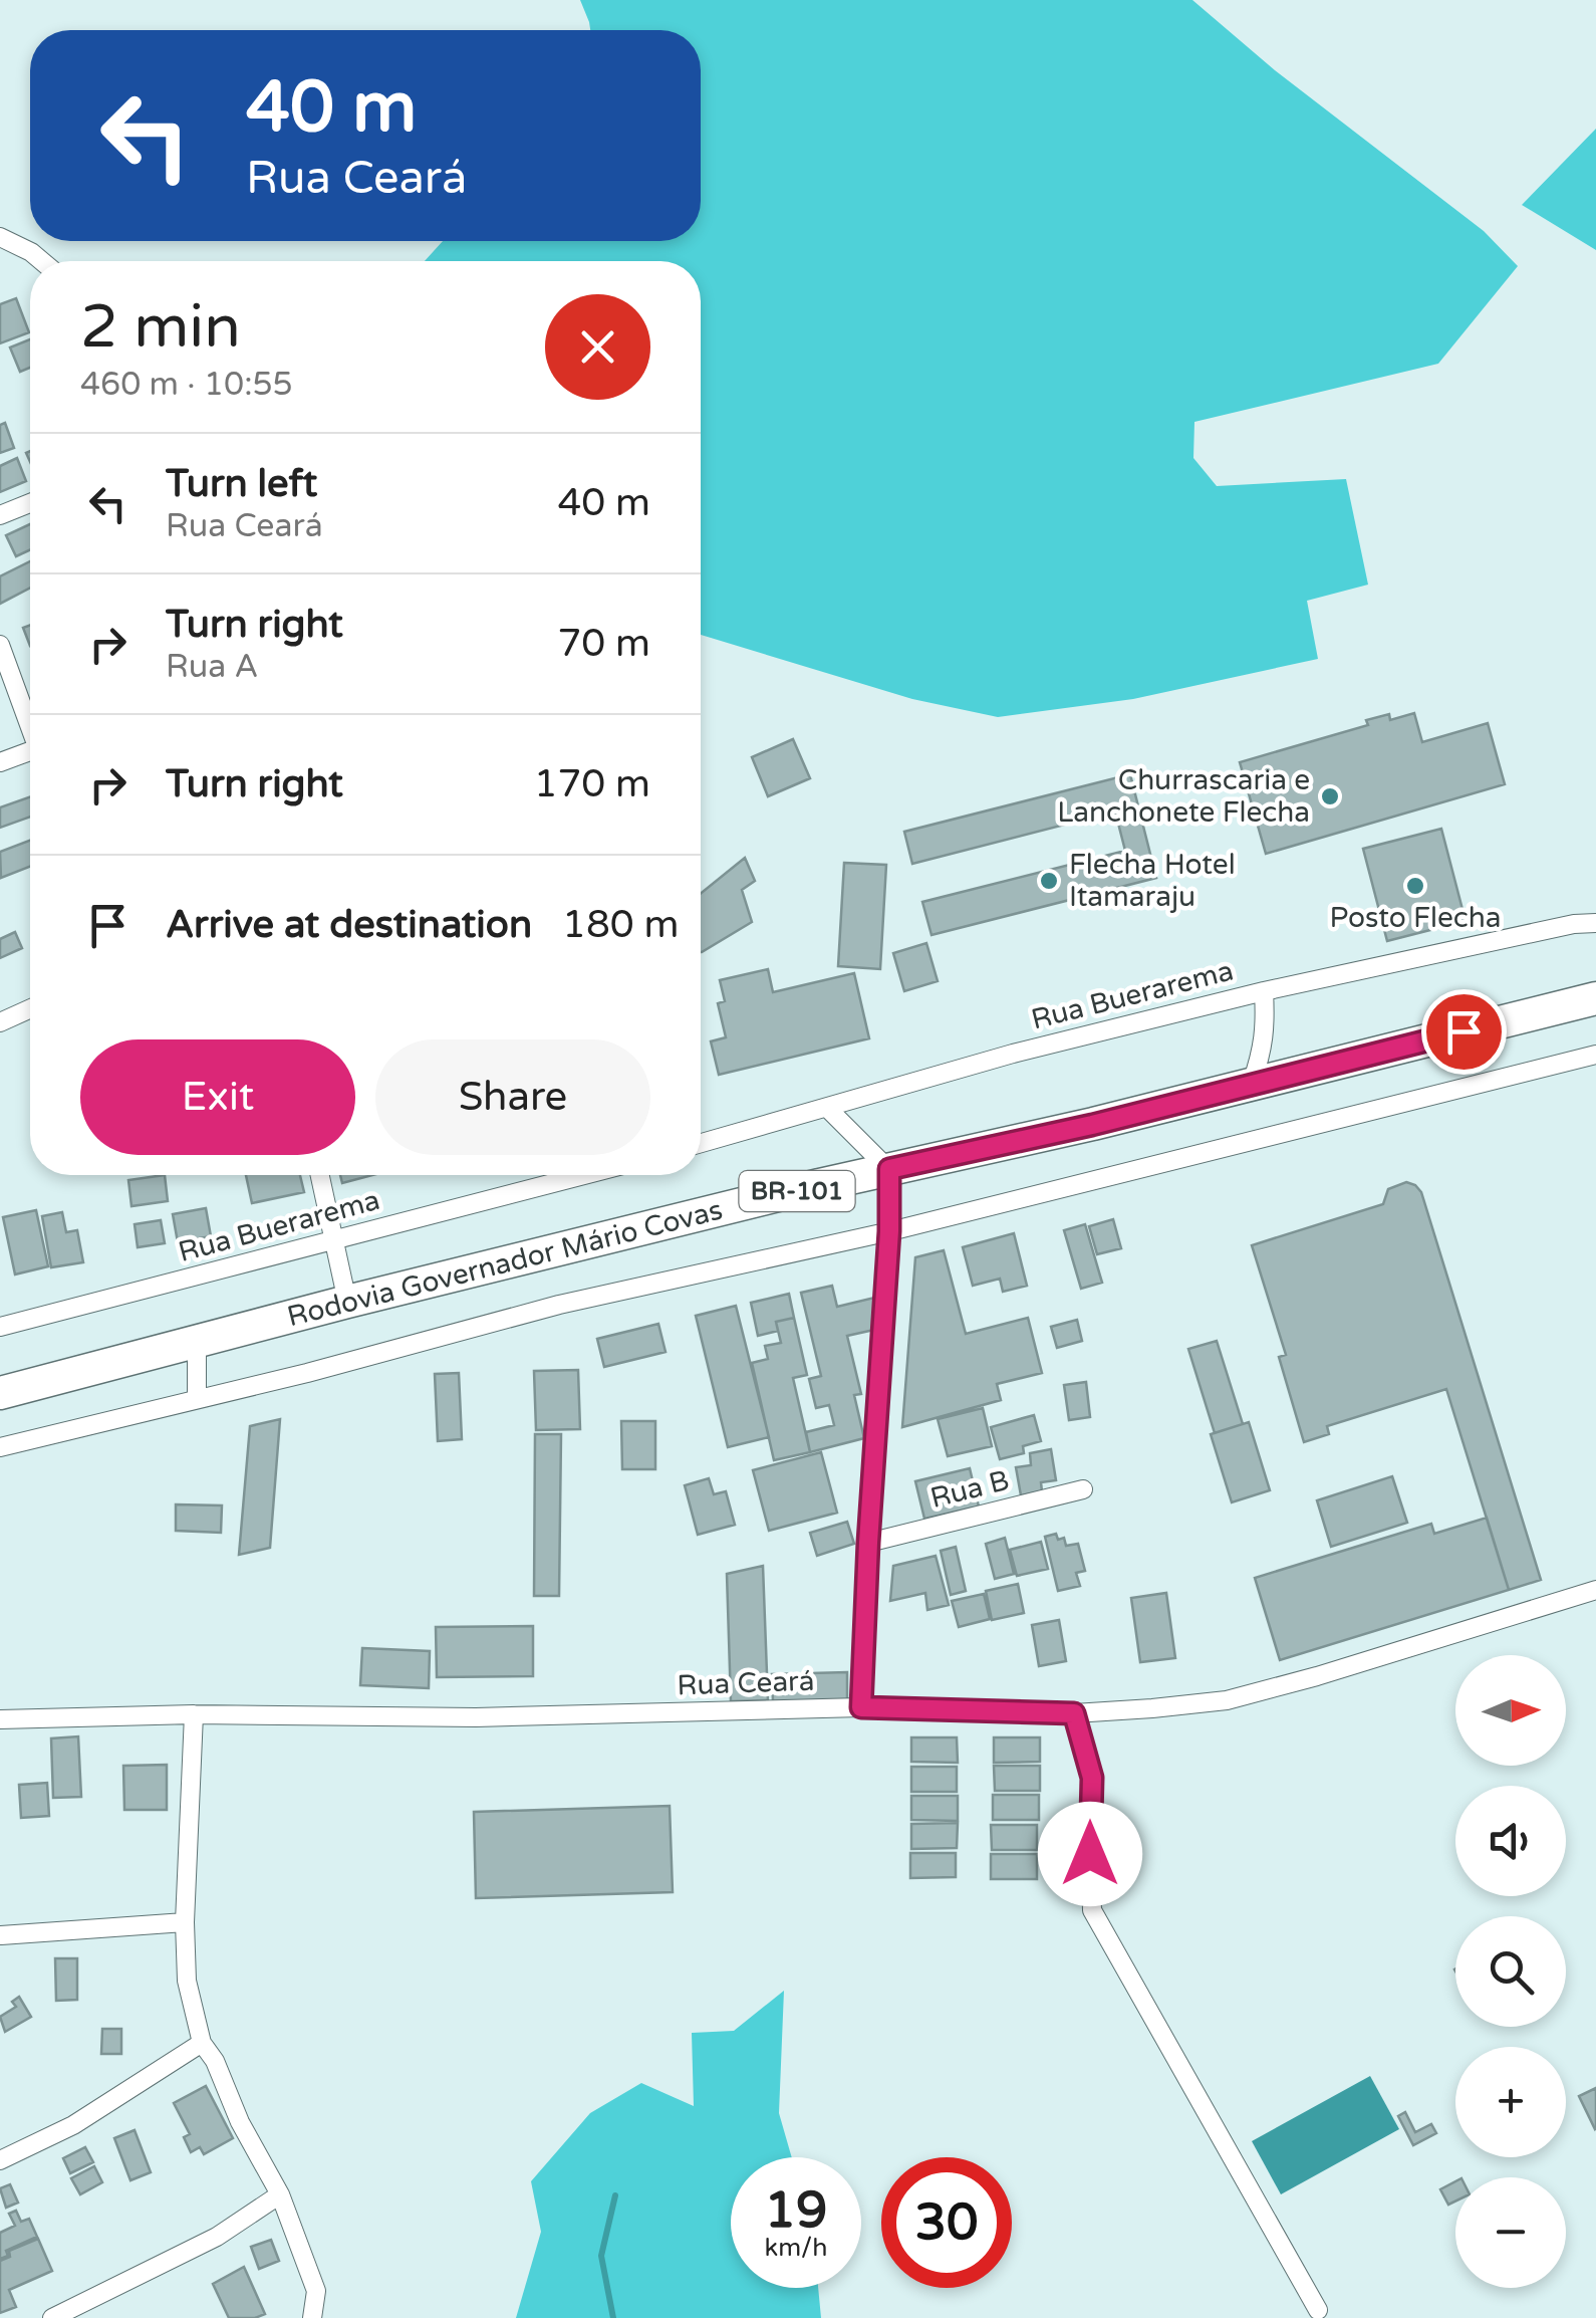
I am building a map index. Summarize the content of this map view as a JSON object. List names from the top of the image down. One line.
{"streets":{"highway":["BR-101","Rodovia Governador Mário Covas"],"street":["Rua Buerarema","Rua B","Rua Ceará"]},"places":["Churrascaria e Lanchonete Flecha","Flecha Hotel Itamaraju","Posto Flecha"],"north":"right","page":{"turn":["40 m","Rua Ceará"],"heading":["2 min","460 m · 10:55"],"list":[{"name":"Turn left","note":"Rua Ceará","value":"40 m"},{"name":"Turn right","note":"Rua A","value":"70 m"},{"name":"Turn right","value":"170 m"},{"name":"Arrive at destination","value":"180 m"}],"buttons":["Exit","Share"],"map_buttons":["+","−"],"speed":"19 km/h","limit":"30"}}
